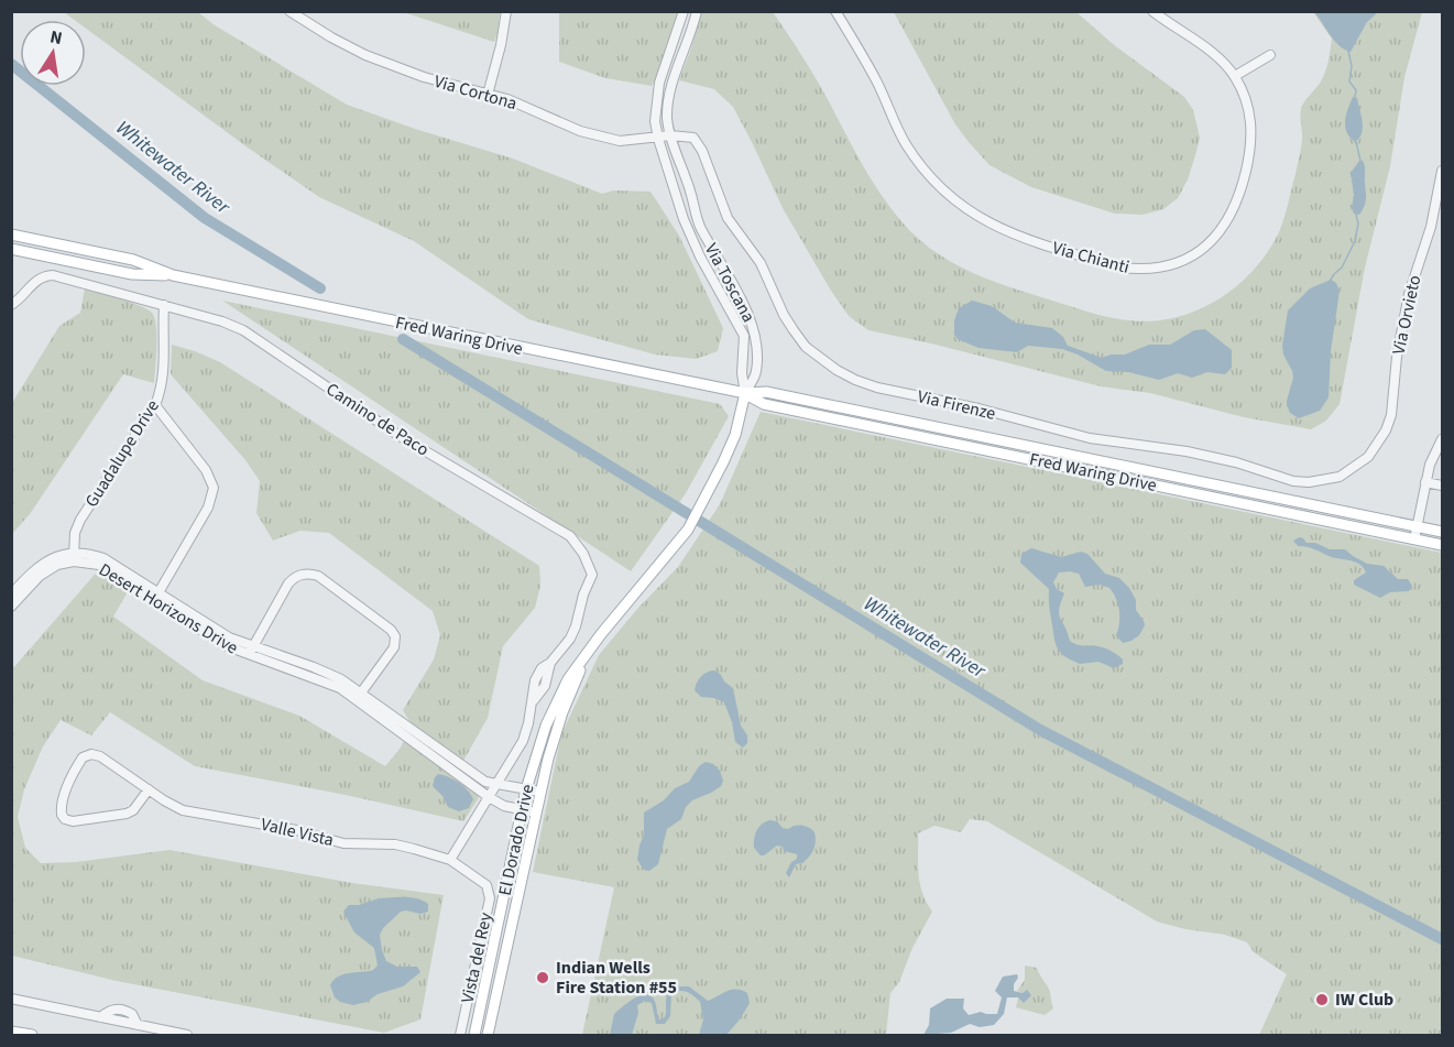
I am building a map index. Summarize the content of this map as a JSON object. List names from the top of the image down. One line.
{"streets":{"main road":["Fred Waring Drive","El Dorado Drive"],"street":["Via Cortona","Via Chianti","Via Toscana","Via Orvieto","Via Firenze","Camino de Paco","Guadalupe Drive","Desert Horizons Drive","Valle Vista","Vista del Rey"]},"crossings":[["Via Cortona","Via Toscana"],["Via Cortona","Via Firenze"],["Via Toscana","Fred Waring Drive"],["Via Toscana","Via Firenze"],["Via Toscana","El Dorado Drive"],["Via Orvieto","Via Firenze"],["Fred Waring Drive","El Dorado Drive"],["Camino de Paco","Guadalupe Drive"],["Camino de Paco","Desert Horizons Drive"],["Camino de Paco","Valle Vista"],["Camino de Paco","Vista del Rey"],["Guadalupe Drive","Desert Horizons Drive"],["Desert Horizons Drive","El Dorado Drive"],["Valle Vista","Vista del Rey"]],"water":["Whitewater River"],"places":["Indian Wells Fire Station #55","IW Club"],"north":"top"}
